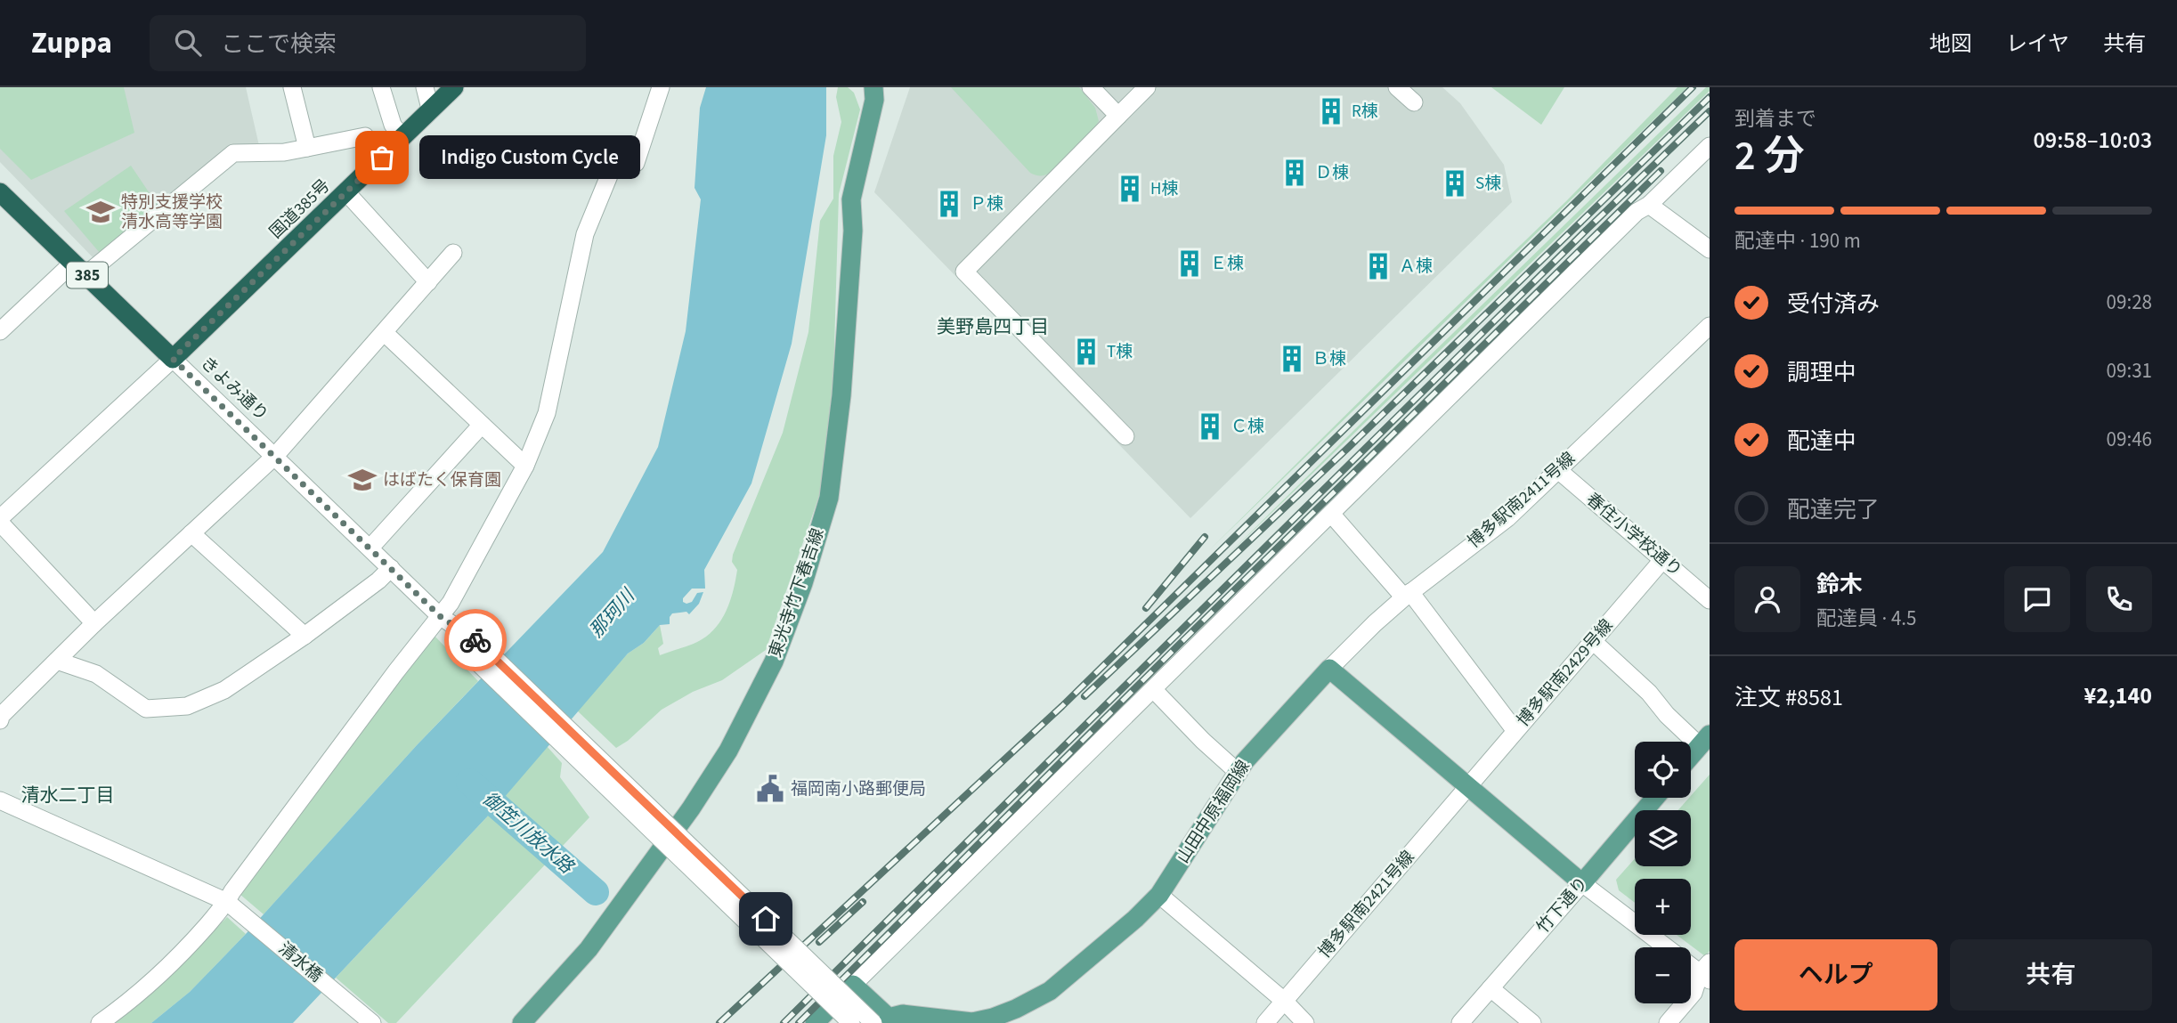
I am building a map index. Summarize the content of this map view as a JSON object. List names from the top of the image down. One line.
{"streets":{"highway":["国道385号","385","きよみ通り"],"main road":["東光寺竹下春吉線","山田中原福岡線","竹下通り"],"street":["博多駅南2411号線","春住小学校通り","博多駅南2429号線","博多駅南2421号線","清水橋"]},"crossings":[["国道385号","きよみ通り"],["博多駅南2411号線","春住小学校通り"],["博多駅南2411号線","山田中原福岡線"],["春住小学校通り","博多駅南2429号線"],["博多駅南2429号線","博多駅南2421号線"]],"districts":["美野島四丁目","清水二丁目"],"water":["那珂川","御笠川放水路"],"places":{"building":["R棟","Ｄ棟","S棟","H棟","Ｐ棟","Ｅ棟","Ａ棟","T棟","Ｂ棟","Ｃ棟"],"other":["Indigo Custom Cycle"],"school or university":["特別支援学校 清水高等学園","はばたく保育園"],"public building":["福岡南小路郵便局"]},"page":{"header":"Zuppa","search":"ここで検索","nav":["地図","レイヤ","共有"],"heading":["2 分","到着まで","09:58–10:03"],"panel":["鈴木","配達員 · 4.5","注文 #8581","¥2,140"],"bubble":"Indigo Custom Cycle","bar":"配達中 · 190 m","list":[["受付済み","09:28"],["調理中","09:31"],["配達中","09:46"],"配達完了"],"map_buttons":["+","−"],"buttons":["ヘルプ","共有"]}}
